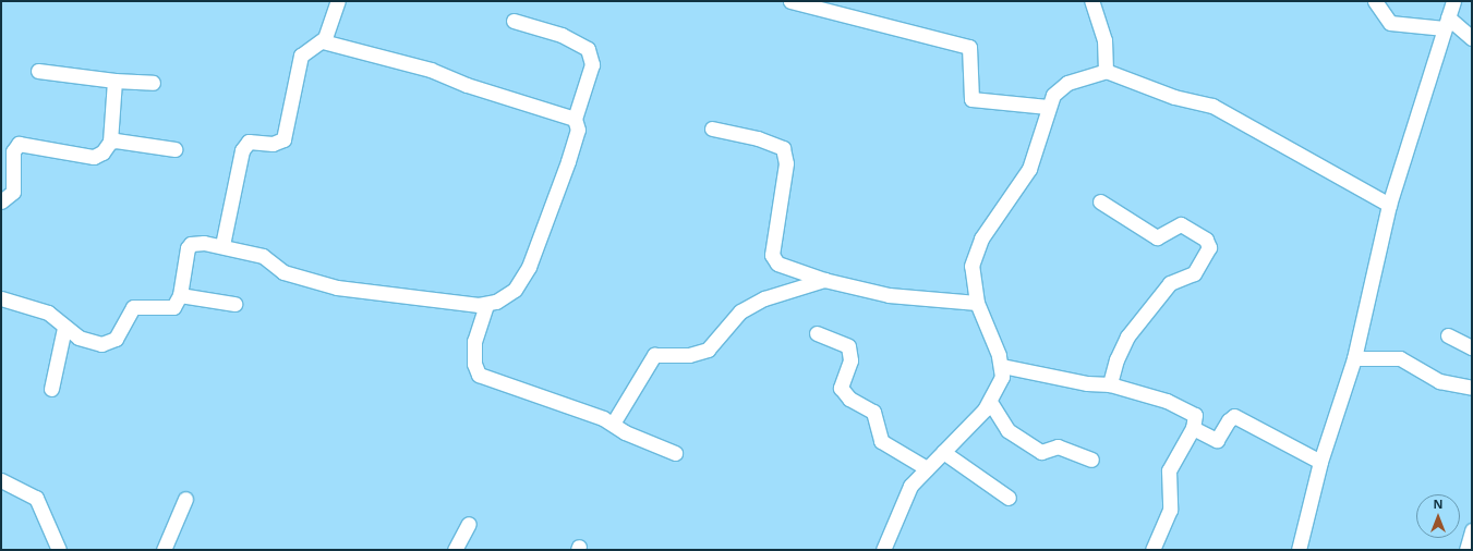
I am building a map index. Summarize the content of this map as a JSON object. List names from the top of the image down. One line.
{"north":"top"}
